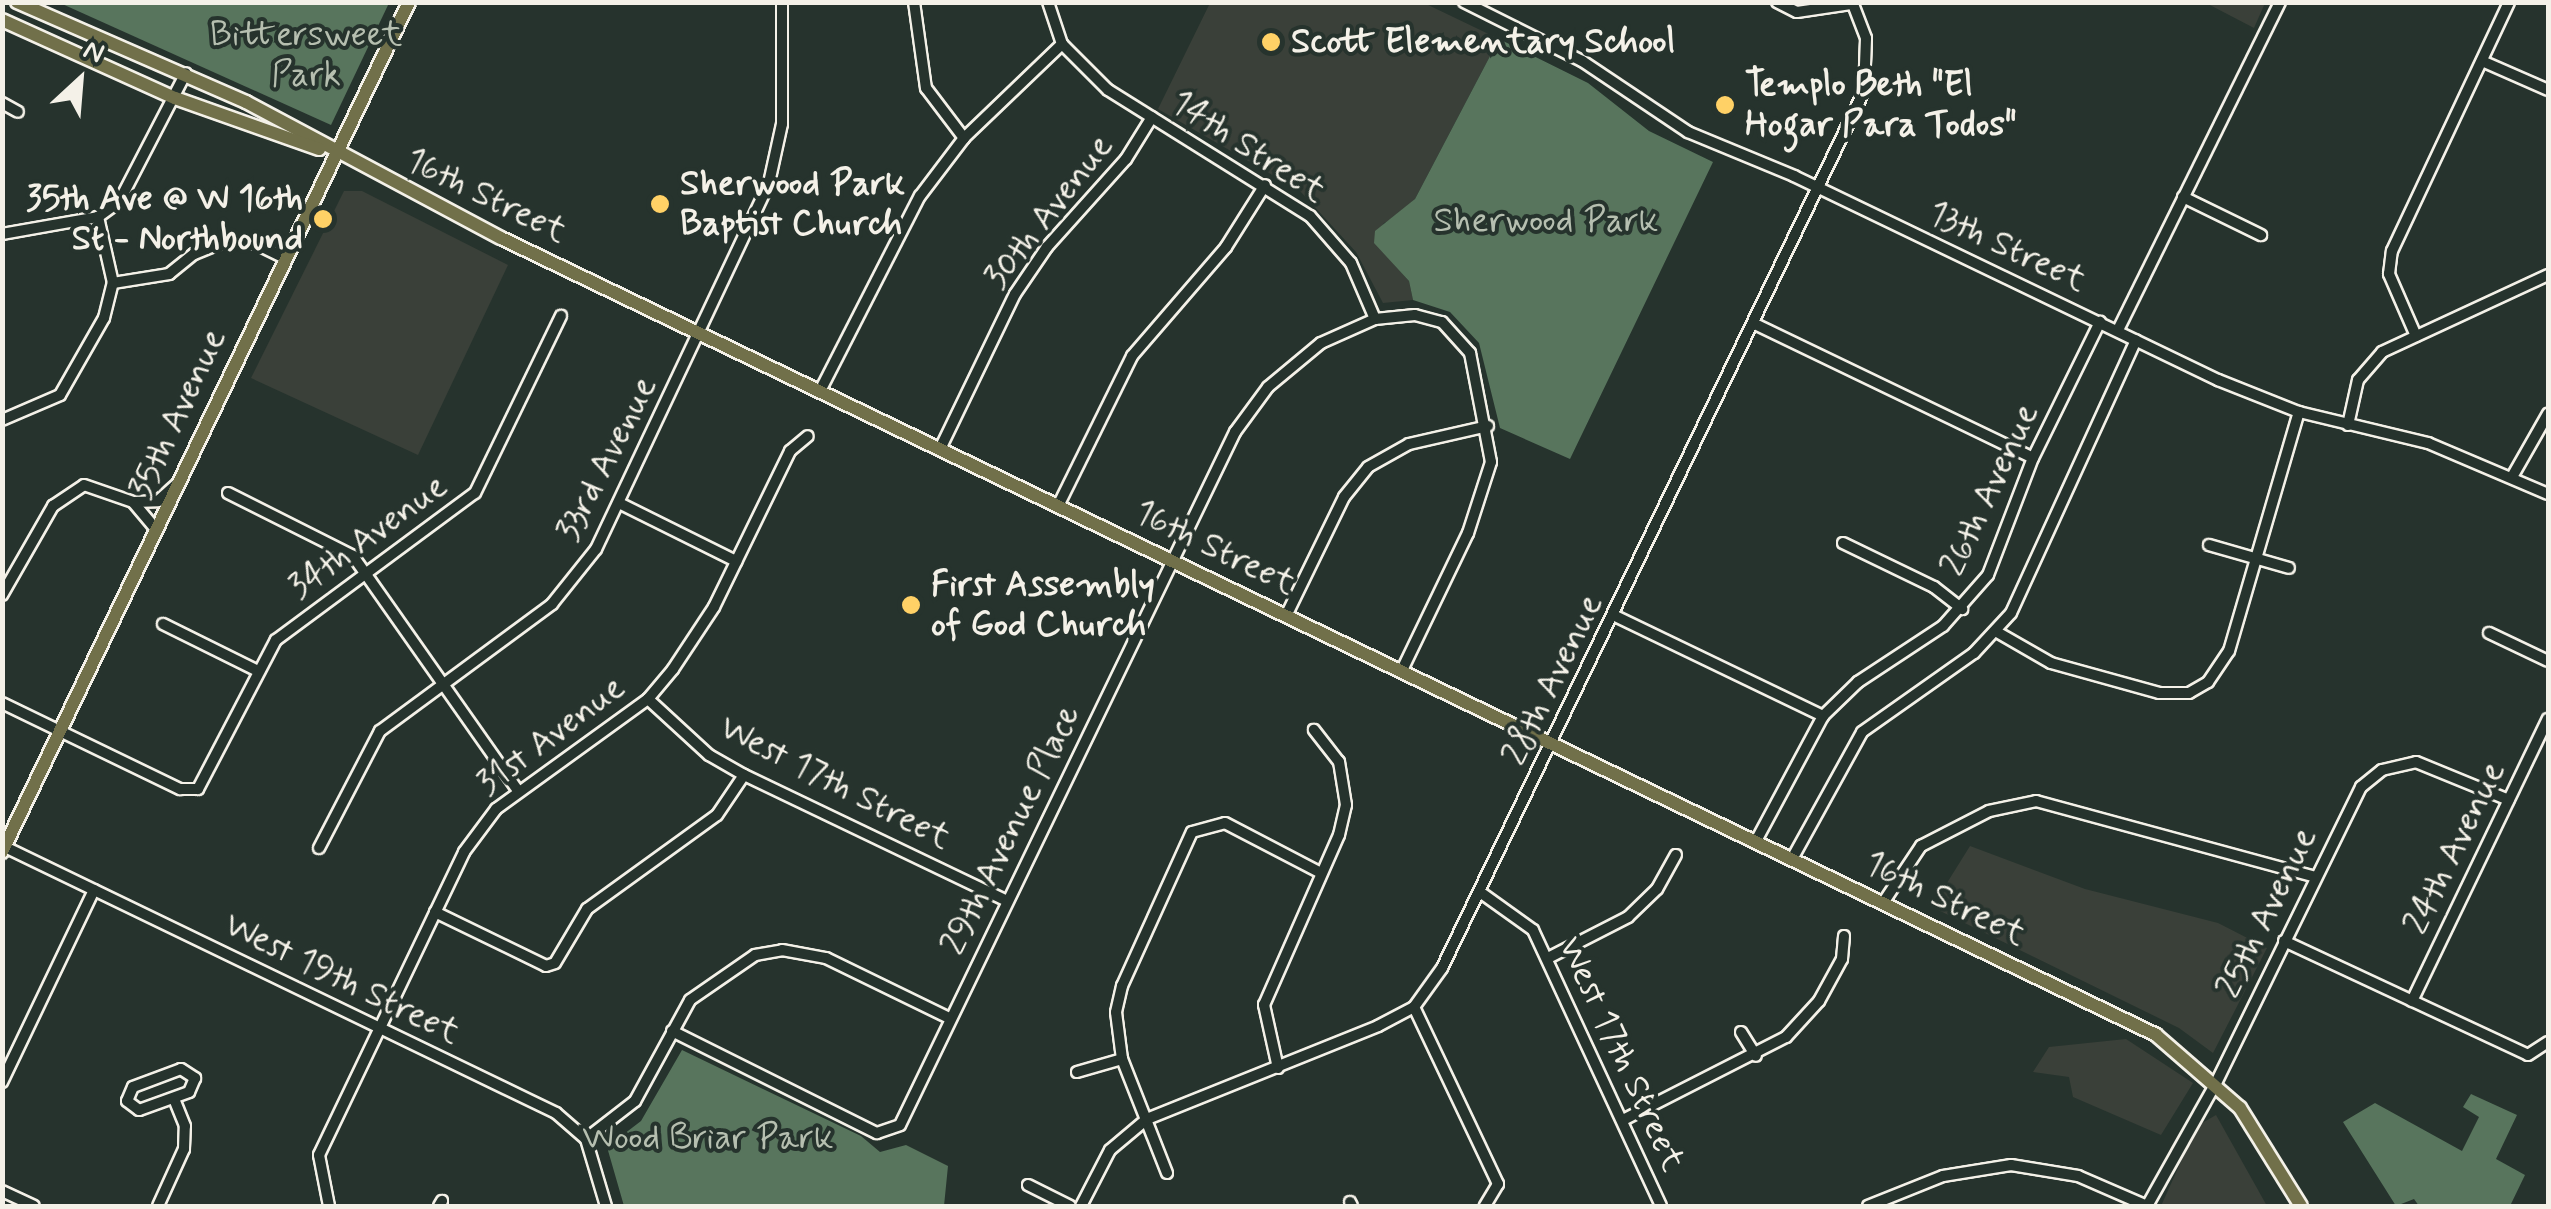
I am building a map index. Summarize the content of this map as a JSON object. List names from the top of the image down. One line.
{"streets":{"main road":["16th Street","35th Avenue"],"street":["14th Street","30th Avenue","13th Street","33rd Avenue","26th Avenue","34th Avenue","28th Avenue","31st Avenue","West 17th Street","29th Avenue Place","24th Avenue","25th Avenue","West 19th Street"]},"crossings":[["14th Street","30th Avenue"],["14th Street","29th Avenue Place"],["16th Street","30th Avenue"],["16th Street","35th Avenue"],["16th Street","33rd Avenue"],["16th Street","26th Avenue"],["16th Street","28th Avenue"],["16th Street","29th Avenue Place"],["16th Street","25th Avenue"],["13th Street","26th Avenue"],["13th Street","28th Avenue"],["35th Avenue","34th Avenue"],["35th Avenue","West 19th Street"],["28th Avenue","West 17th Street"],["31st Avenue","West 17th Street"],["31st Avenue","West 19th Street"],["West 17th Street","29th Avenue Place"],["24th Avenue","25th Avenue"]],"parks":["Bittersweet Park","Sherwood Park","Wood Briar Park"],"places":["Scott Elementary School","Templo Beth \"El Hogar Para Todos\"","Sherwood Park Baptist Church","35th Ave @ W 16th St - Northbound","First Assembly of God Church"],"north":"top right"}
